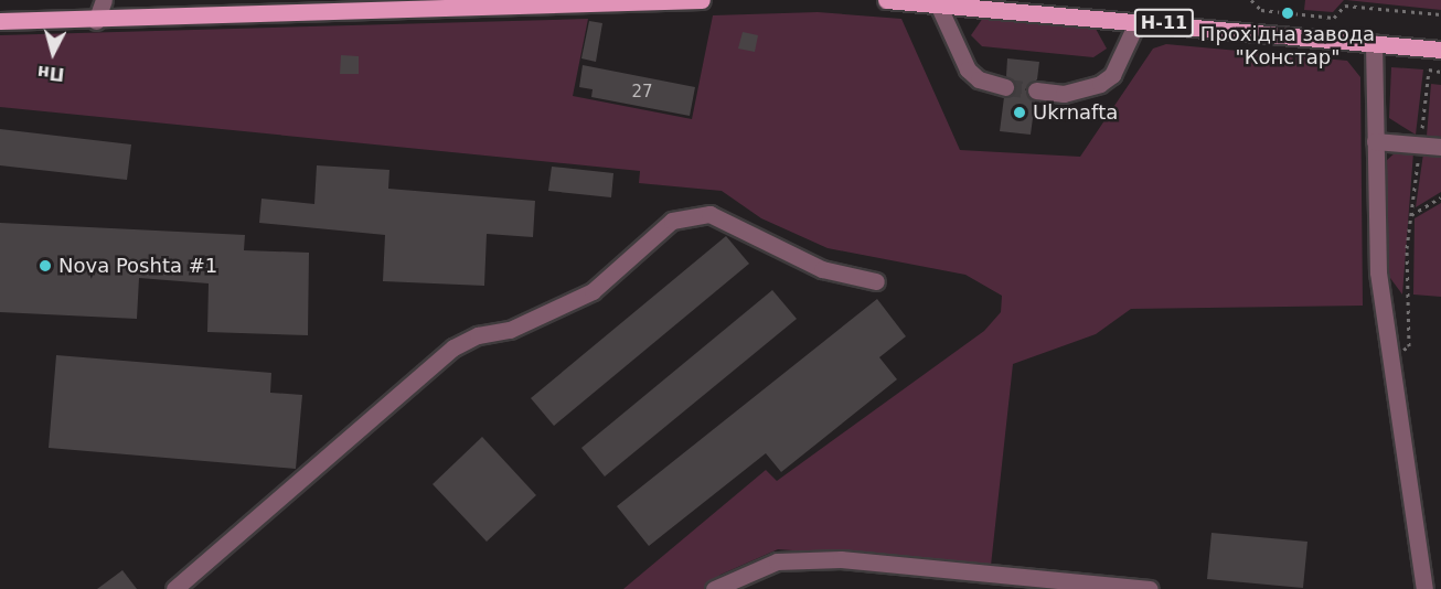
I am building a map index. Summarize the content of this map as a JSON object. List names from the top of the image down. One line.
{"streets":{"main road":["Н-11"]},"places":["Прохідна завода \"Констар\"","Ukrnafta","Nova Poshta #1"],"house_numbers":["27"],"north":"bottom"}
